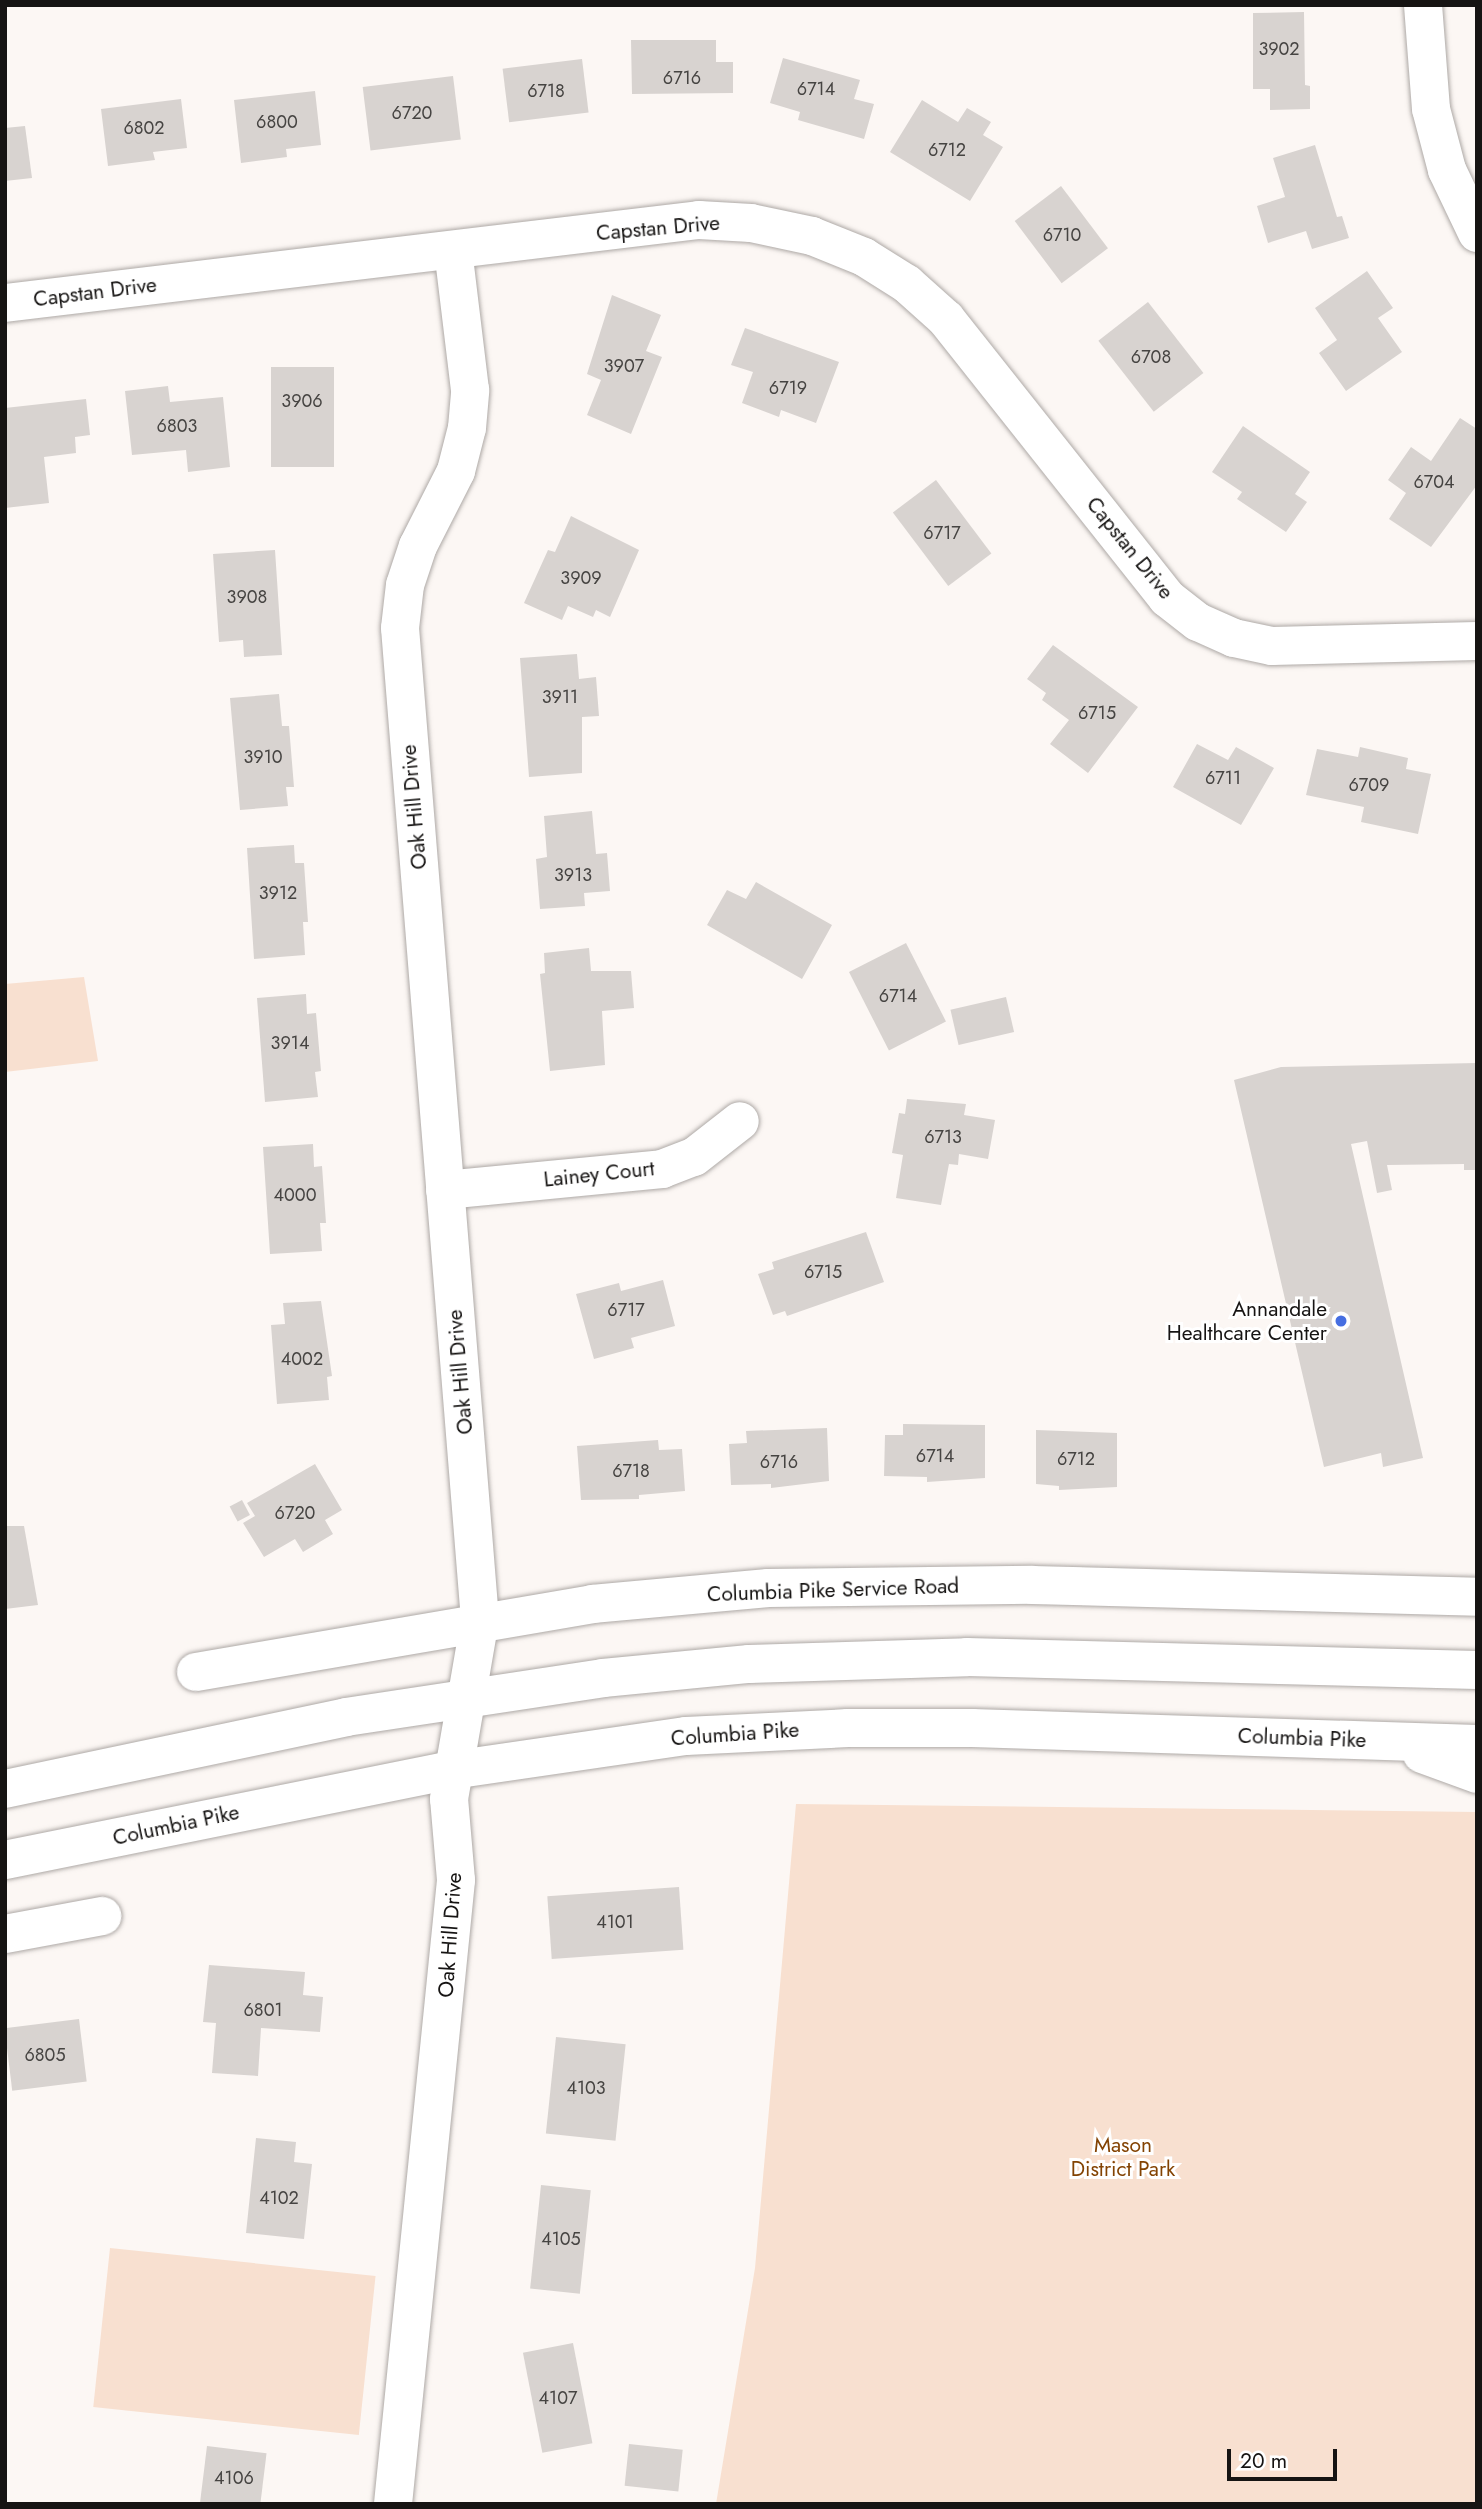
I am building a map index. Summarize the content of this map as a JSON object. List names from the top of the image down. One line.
{"streets":{"street":["Capstan Drive","Oak Hill Drive","Lainey Court","Columbia Pike Service Road","Columbia Pike"]},"crossings":[["Capstan Drive","Oak Hill Drive"],["Oak Hill Drive","Lainey Court"],["Oak Hill Drive","Columbia Pike Service Road"],["Oak Hill Drive","Columbia Pike"]],"parks":["Mason District Park"],"places":["Annandale Healthcare Center"],"house_numbers":["3902","6716","6714","6718","6720","6800","6802","6712","6710","6708","3907","6719","3906","6803","6704","6717","3909","3908","3911","6715","3910","6711","6709","3913","3912","6714","3914","6713","4000","6715","6717","4002","6714","6712","6716","6718","6720","4101","6801","6805","4103","4102","4105","4107","4106"],"scale_bar":"20 m"}
